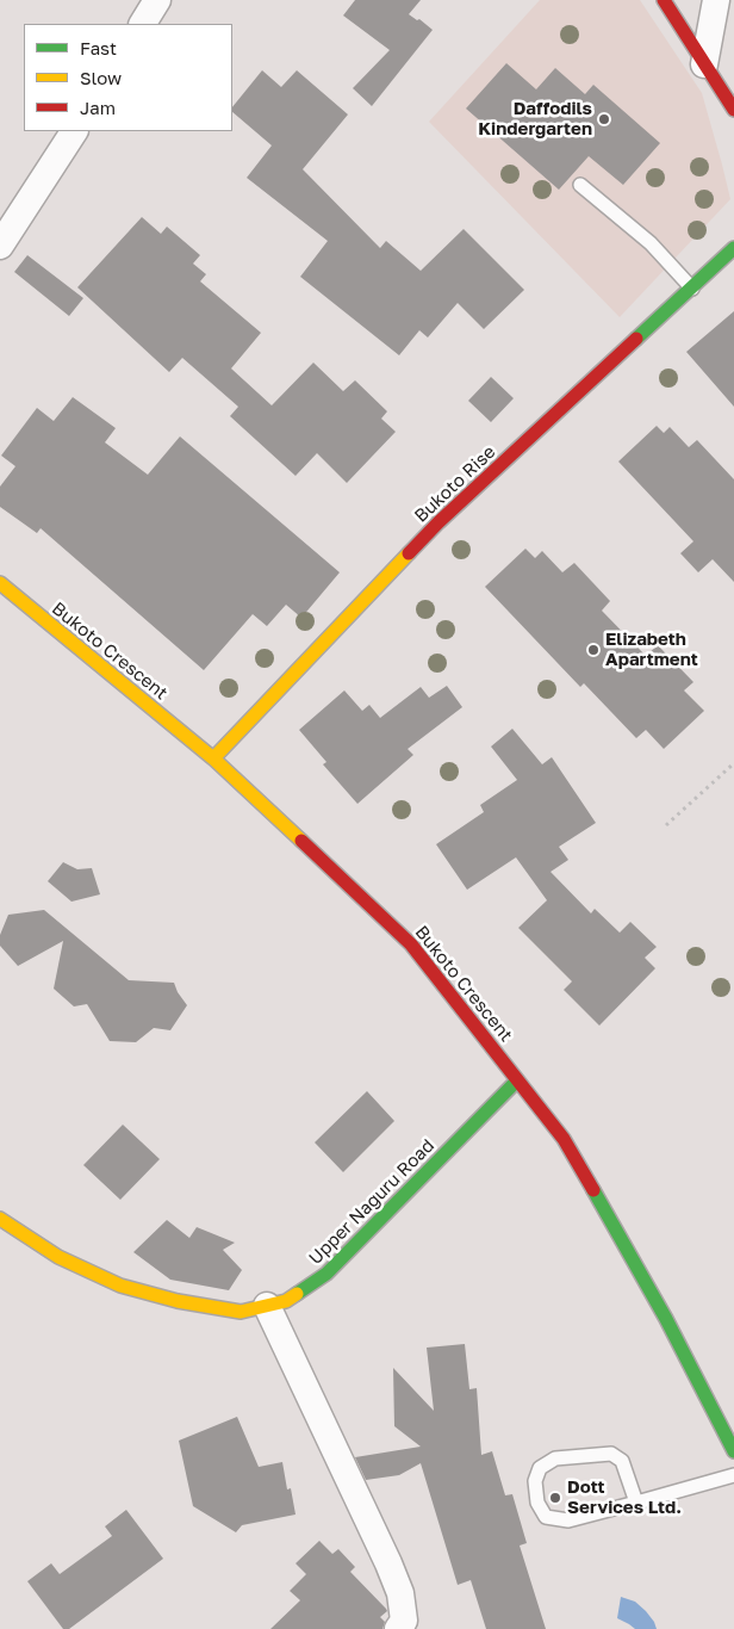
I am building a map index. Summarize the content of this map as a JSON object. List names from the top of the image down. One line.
{"streets":{"street":["Bukoto Rise","Bukoto Crescent","Upper Naguru Road"]},"crossings":[["Bukoto Rise","Bukoto Crescent"],["Bukoto Crescent","Upper Naguru Road"]],"places":["Daffodils Kindergarten","Elizabeth Apartment","Dott Services Ltd."],"legend":["Fast","Slow","Jam"]}
